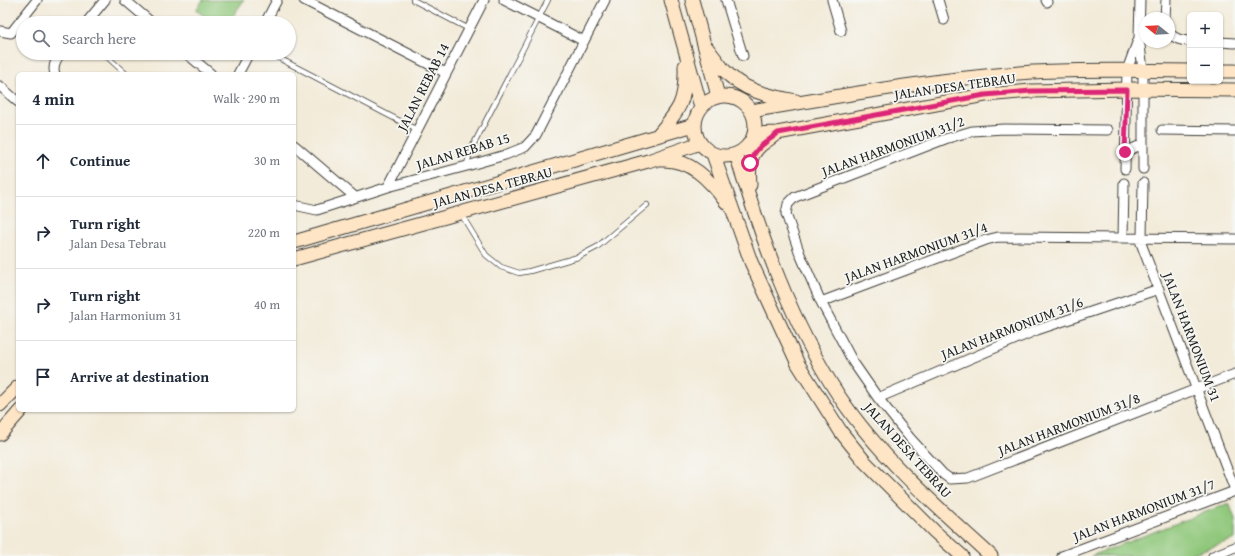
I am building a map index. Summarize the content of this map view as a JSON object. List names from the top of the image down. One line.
{"streets":{"street":["JALAN DESA TEBRAU","JALAN REBAB 14","JALAN HARMONIUM 31/2","JALAN REBAB 15","JALAN HARMONIUM 31/4","JALAN HARMONIUM 31/6","JALAN HARMONIUM 31","JALAN HARMONIUM 31/8","JALAN HARMONIUM 31/7"]},"crossings":[["JALAN REBAB 14","JALAN REBAB 15"],["JALAN HARMONIUM 31/2","JALAN HARMONIUM 31/4"],["JALAN HARMONIUM 31/4","JALAN HARMONIUM 31"],["JALAN HARMONIUM 31/6","JALAN HARMONIUM 31"],["JALAN HARMONIUM 31/6","JALAN HARMONIUM 31/8"],["JALAN HARMONIUM 31","JALAN HARMONIUM 31/8"],["JALAN HARMONIUM 31","JALAN HARMONIUM 31/7"]],"north":"left","page":{"map_buttons":["+","−"],"search":"Search here","heading":["4 min","Walk · 290 m"],"list":[["Continue","30 m"],["Turn right","Jalan Desa Tebrau","220 m"],["Turn right","Jalan Harmonium 31","40 m"],"Arrive at destination"]}}
